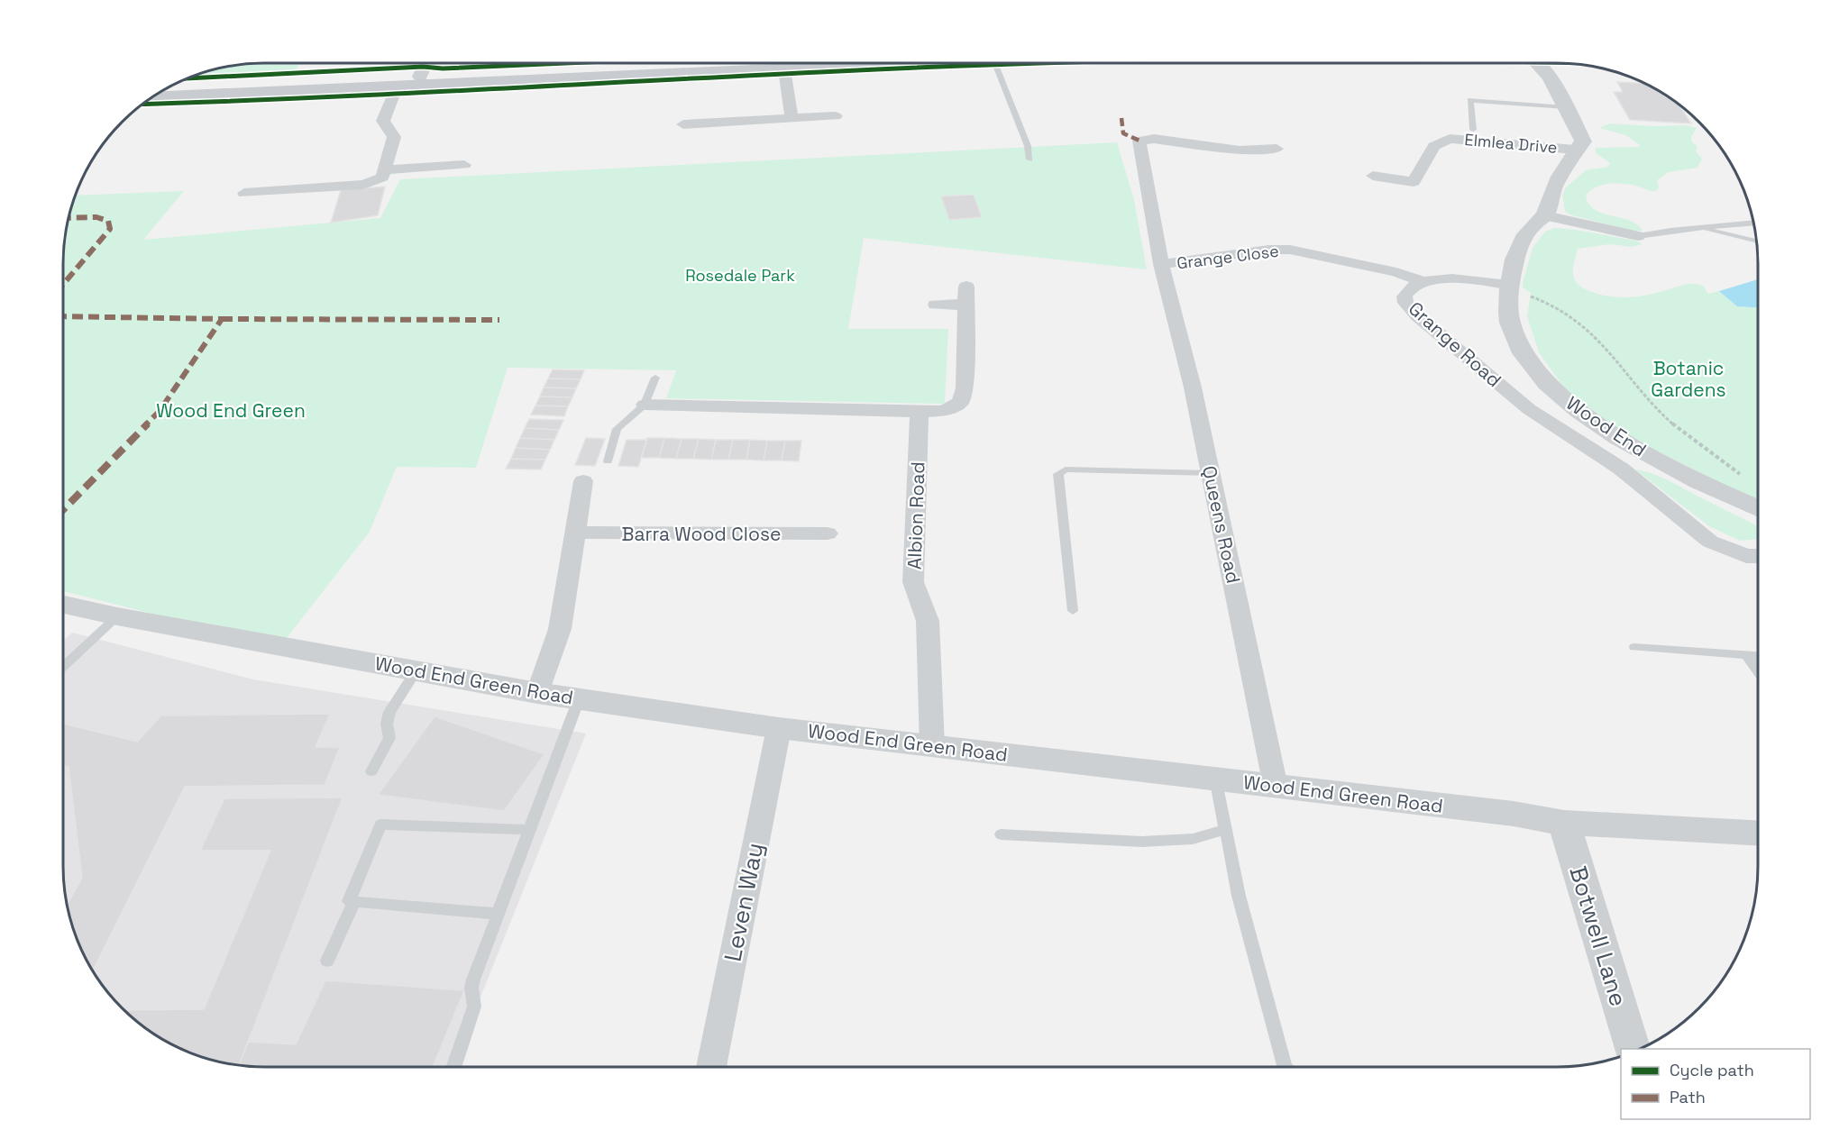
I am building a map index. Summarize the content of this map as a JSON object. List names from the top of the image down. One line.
{"streets":{"street":["Elmlea Drive","Grange Close","Grange Road","Wood End","Albion Road","Queens Road","Barra Wood Close","Wood End Green Road","Leven Way","Botwell Lane"]},"crossings":[["Grange Close","Grange Road"],["Grange Close","Queens Road"],["Grange Road","Wood End"],["Albion Road","Wood End Green Road"],["Queens Road","Wood End Green Road"],["Wood End Green Road","Leven Way"],["Wood End Green Road","Botwell Lane"]],"parks":["Rosedale Park","Botanic Gardens","Wood End Green"],"legend":["Cycle path","Path"]}
